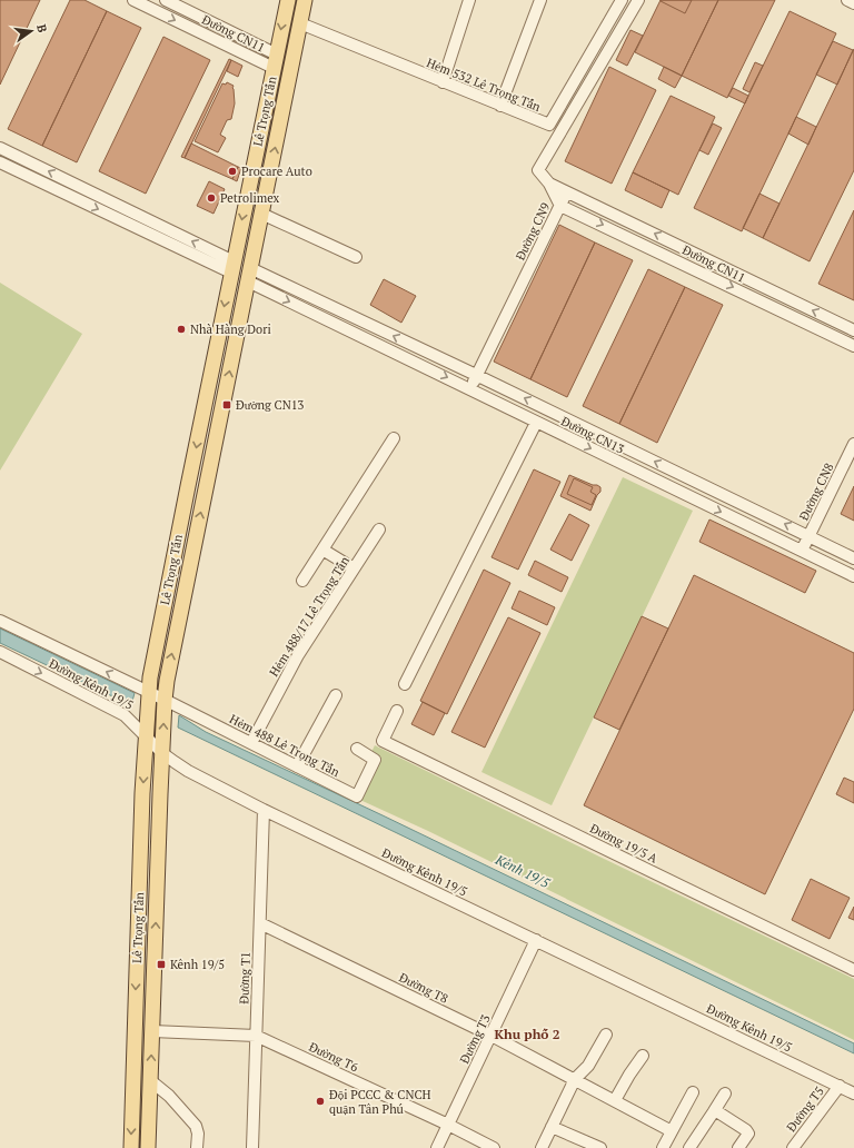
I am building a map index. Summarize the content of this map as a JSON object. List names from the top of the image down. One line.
{"streets":{"main road":["Lê Trọng Tấn"],"street":["Đường CN11","Hẻm 532 Lê Trọng Tấn","Đường CN9","Đường CN13","Đường CN8","Hẻm 488/17 Lê Trọng Tấn","Đường Kênh 19/5","Hẻm 488 Lê Trọng Tấn","Đường 19/5 A","Đường T1","Đường T8","Đường T3","Đường T6","Đường T5"]},"crossings":[["Đường CN11","Lê Trọng Tấn"],["Đường CN11","Đường CN9"],["Hẻm 532 Lê Trọng Tấn","Lê Trọng Tấn"],["Lê Trọng Tấn","Đường CN13"],["Lê Trọng Tấn","Đường Kênh 19/5"],["Lê Trọng Tấn","Hẻm 488 Lê Trọng Tấn"],["Lê Trọng Tấn","Đường T6"],["Đường CN9","Đường CN13"],["Đường CN13","Đường CN8"],["Hẻm 488/17 Lê Trọng Tấn","Hẻm 488 Lê Trọng Tấn"],["Đường Kênh 19/5","Hẻm 488 Lê Trọng Tấn"],["Đường Kênh 19/5","Đường T1"],["Đường Kênh 19/5","Đường T3"],["Đường Kênh 19/5","Đường T5"],["Đường T1","Đường T8"],["Đường T1","Đường T6"],["Đường T8","Đường T3"],["Đường T3","Đường T6"]],"districts":["Khu phố 2"],"water":["Kênh 19/5"],"places":{"other":["Procare Auto","Petrolimex","Nhà Hàng Dori","Đội PCCC & CNCH quận Tân Phú"],"transit":["Đường CN13","Kênh 19/5"]},"north":"right"}
